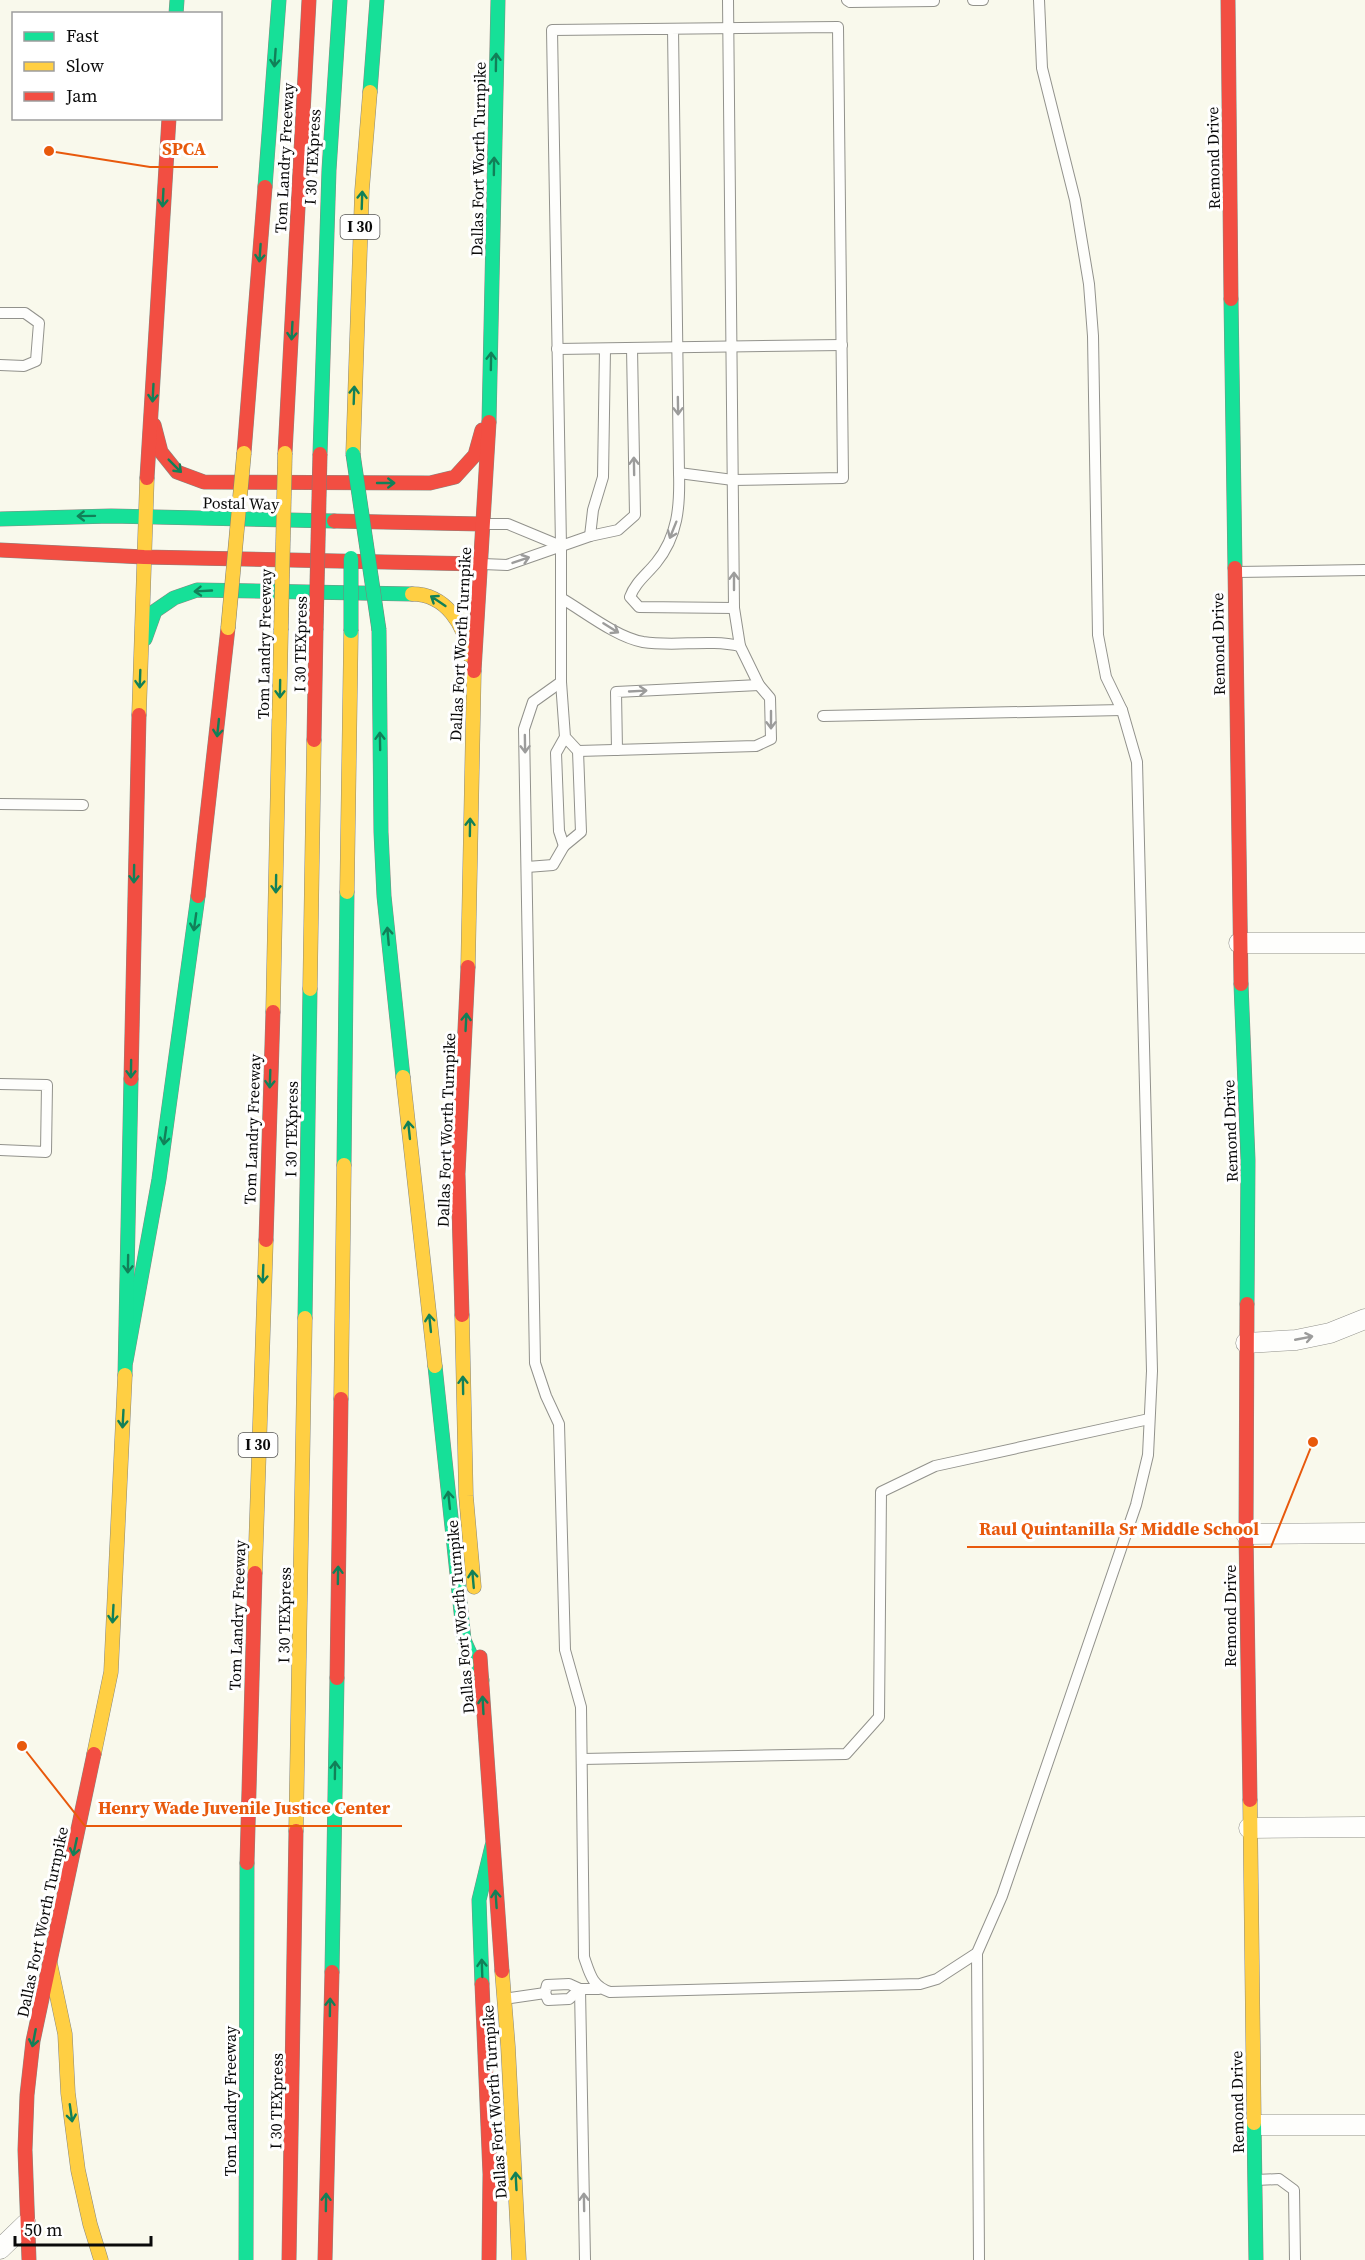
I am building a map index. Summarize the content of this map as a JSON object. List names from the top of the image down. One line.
{"streets":{"main road":["I 30 TEXpress","Tom Landry Freeway","Remond Drive","Dallas Fort Worth Turnpike","I 30","Postal Way"]},"crossings":[["Dallas Fort Worth Turnpike","Postal Way"]],"places":["SPCA","Raul Quintanilla Sr Middle School","Henry Wade Juvenile Justice Center"],"legend":["Fast","Slow","Jam"],"scale_bar":"50 m"}
